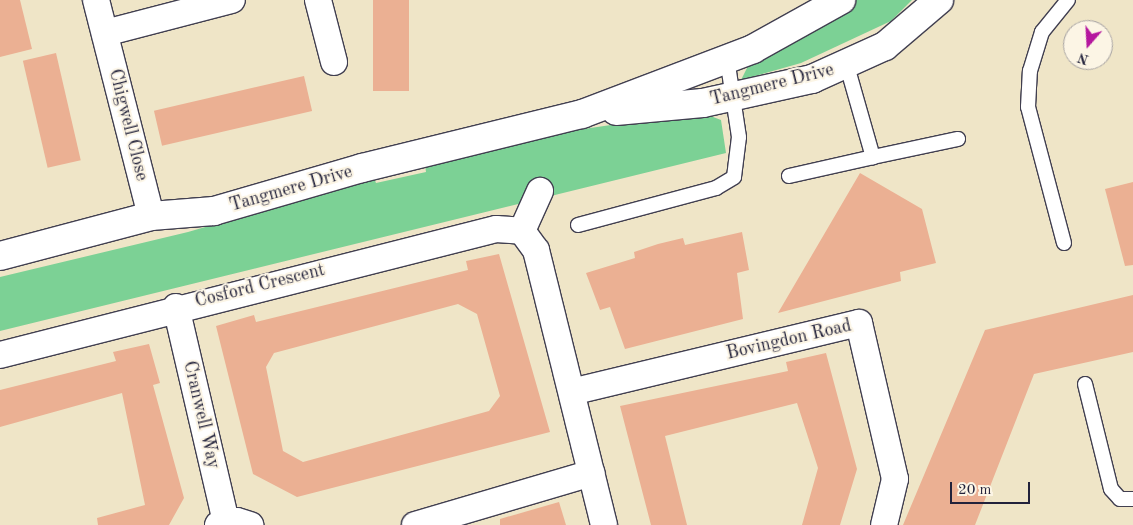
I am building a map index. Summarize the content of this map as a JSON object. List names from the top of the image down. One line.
{"streets":{"street":["Tangmere Drive","Chigwell Close","Cosford Crescent","Bovingdon Road","Cranwell Way"]},"crossings":[["Tangmere Drive","Chigwell Close"],["Cosford Crescent","Cranwell Way"]],"scale_bar":"20 m","north":"bottom"}
